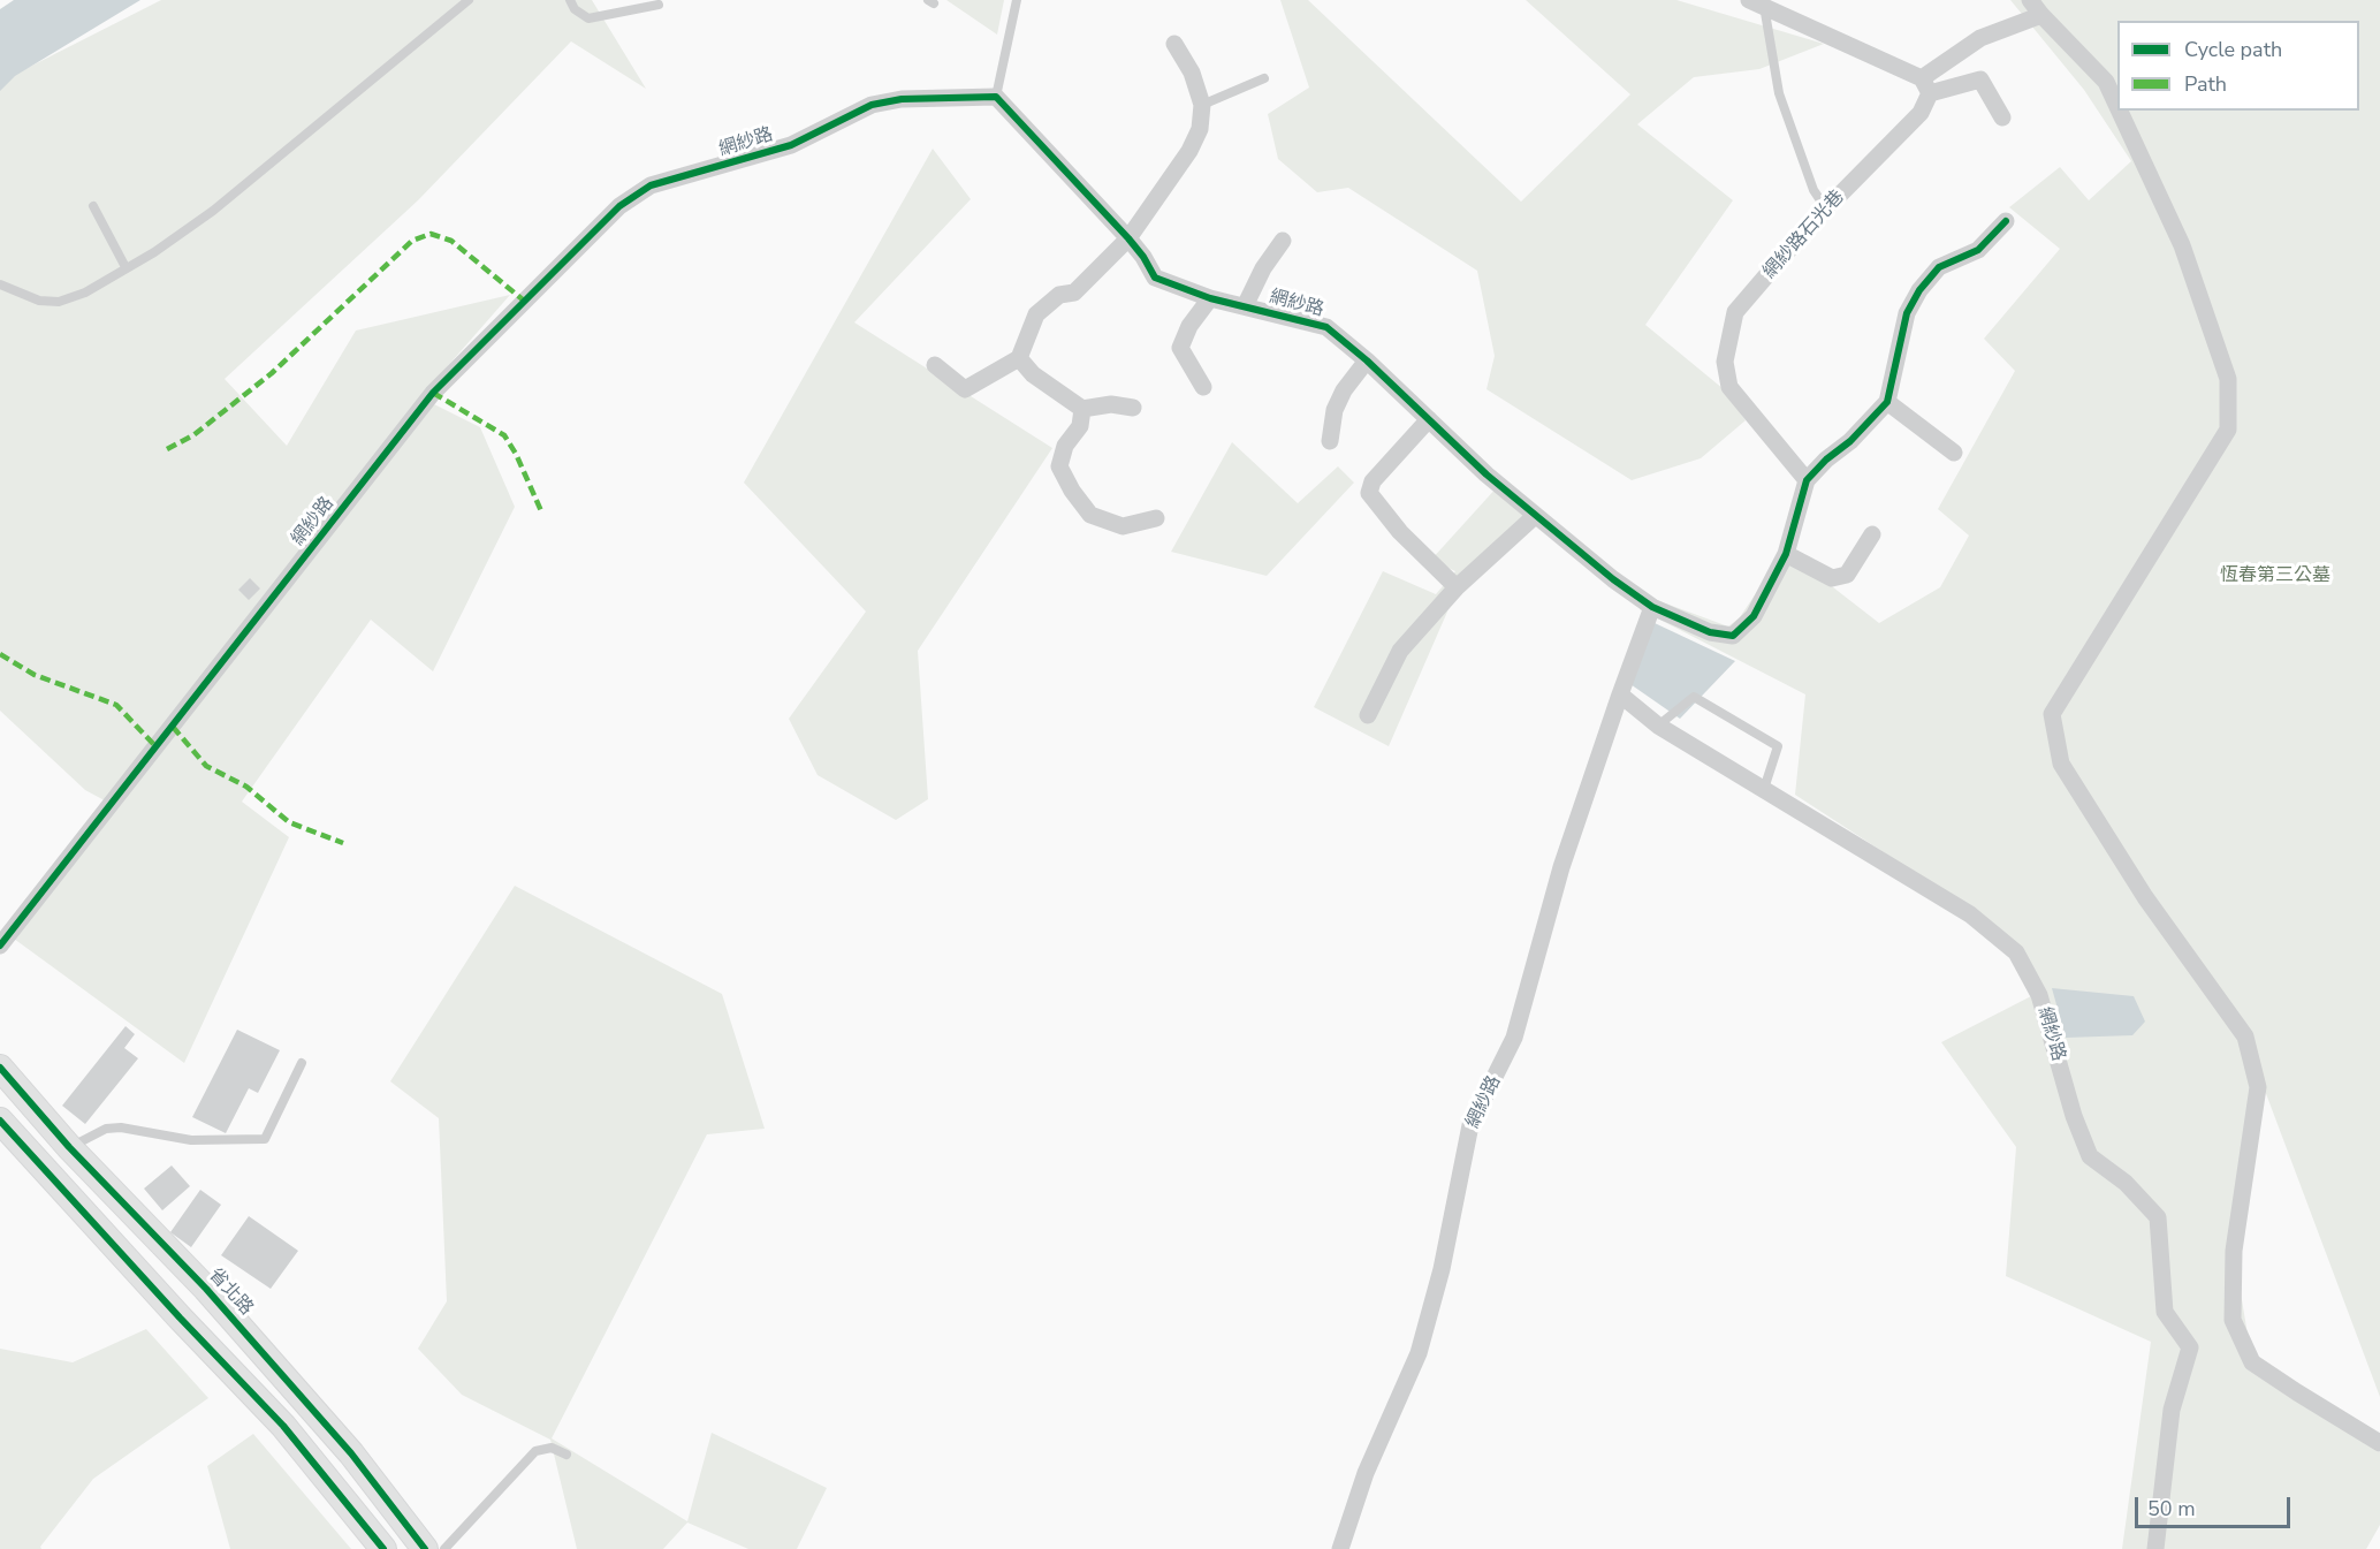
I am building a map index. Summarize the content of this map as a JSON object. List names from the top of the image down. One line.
{"streets":{"main road":["省北路"],"street":["網紗路","網紗路石光巷"]},"parks":["恆春第三公墓"],"legend":["Cycle path","Path"],"scale_bar":"50 m"}
